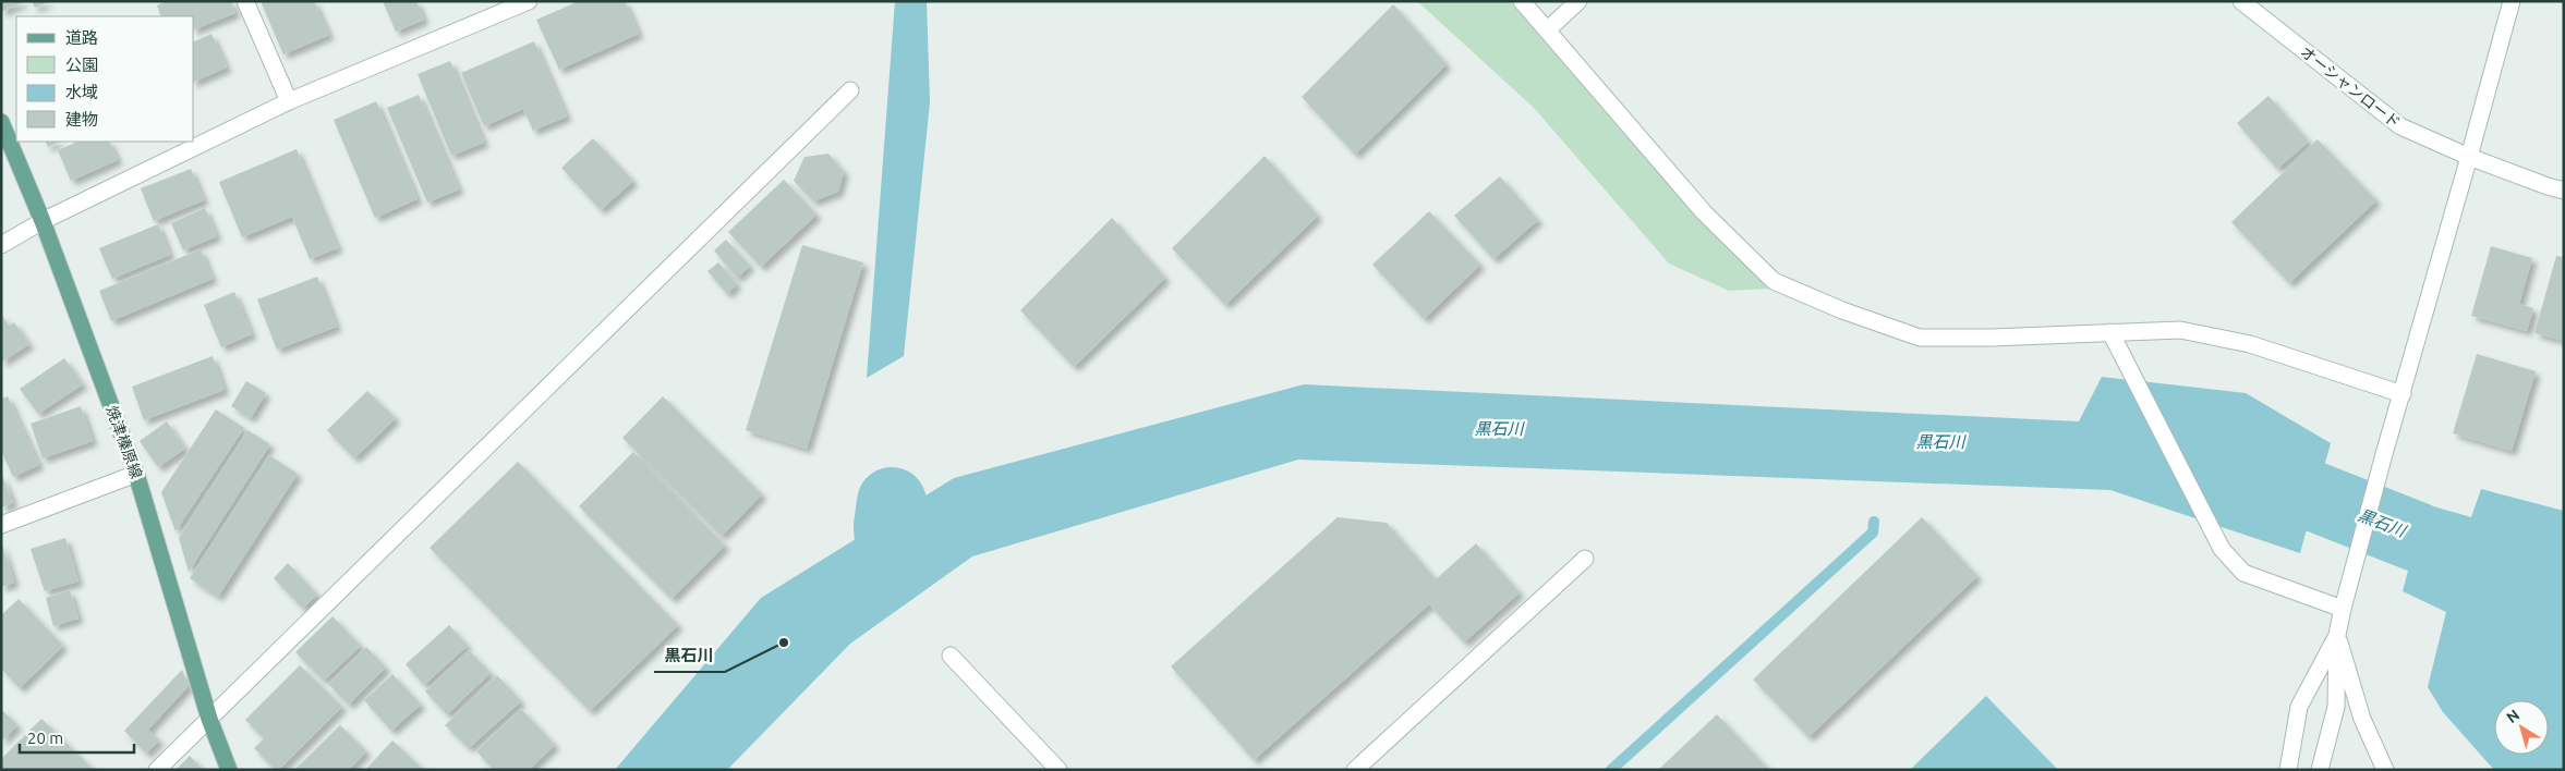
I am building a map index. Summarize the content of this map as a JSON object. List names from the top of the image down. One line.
{"streets":{"main road":["焼津榛原線"],"street":["オーシャンロード"]},"water":["黒石川"],"places":["黒石川"],"legend":["道路","公園","水域","建物"],"scale_bar":"20 m","north":"top left"}
